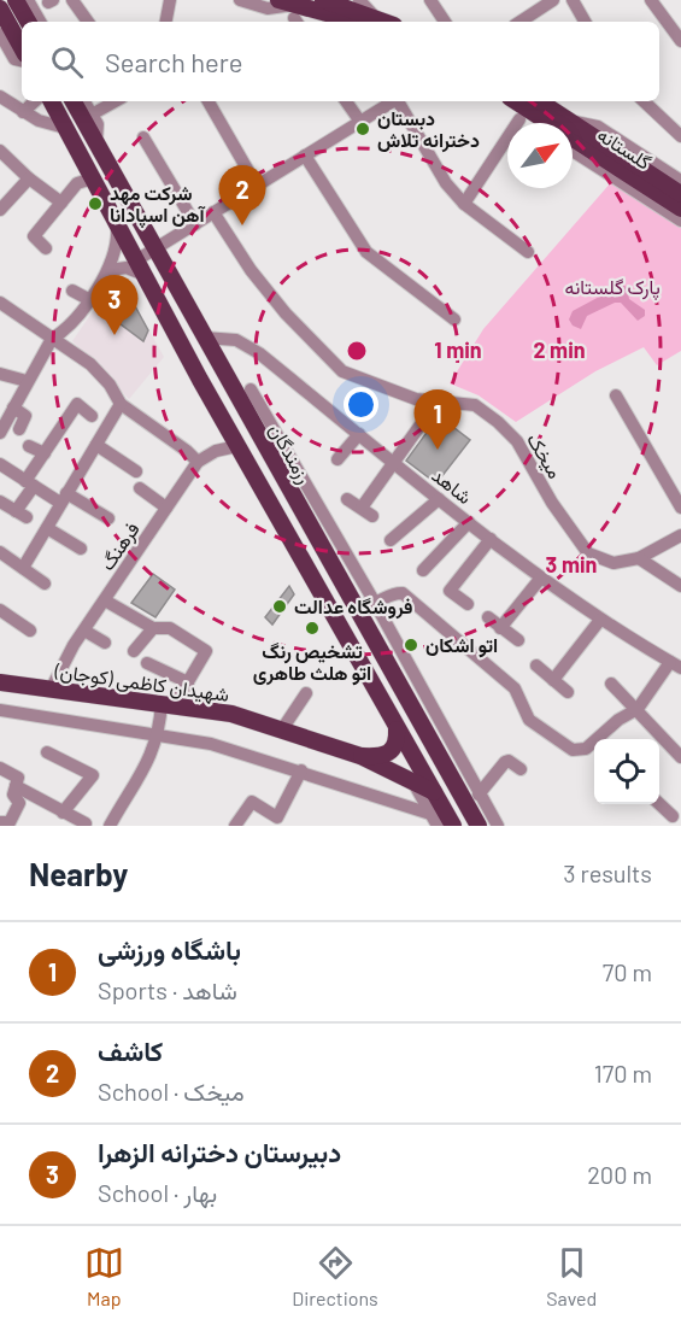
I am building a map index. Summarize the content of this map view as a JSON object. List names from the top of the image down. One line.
{"streets":{"main road":["گلستانه","رزمندگان","شهیدان کاظمی (کوجان)"],"street":["میخک","شاهد","فرهنگ"]},"crossings":[["رزمندگان","شاهد"],["فرهنگ","شهیدان کاظمی (کوجان)"]],"parks":["پارک گلستانه"],"places":["دبستان دخترانه تلاش","شرکت مهد آهن اسپادانا","فروشگاه عدالت","تشخیص رنگ اتو هلث طاهری","اتو اشکان"],"north":"top right","page":{"search":"Search here","pins":["2","3","1"],"heading":["Nearby","3 results"],"list":[{"mark":"1","name":"باشگاه ورزشی","note":"Sports · شاهد","value":"70 m"},{"mark":"2","name":"کاشف","note":"School · میخک","value":"170 m"},{"mark":"3","name":"دبيرستان دخترانه الزهرا","note":"School · بهار","value":"200 m"}],"nav":["Map","Directions","Saved"]},"rings":["1 min","2 min","3 min"]}
